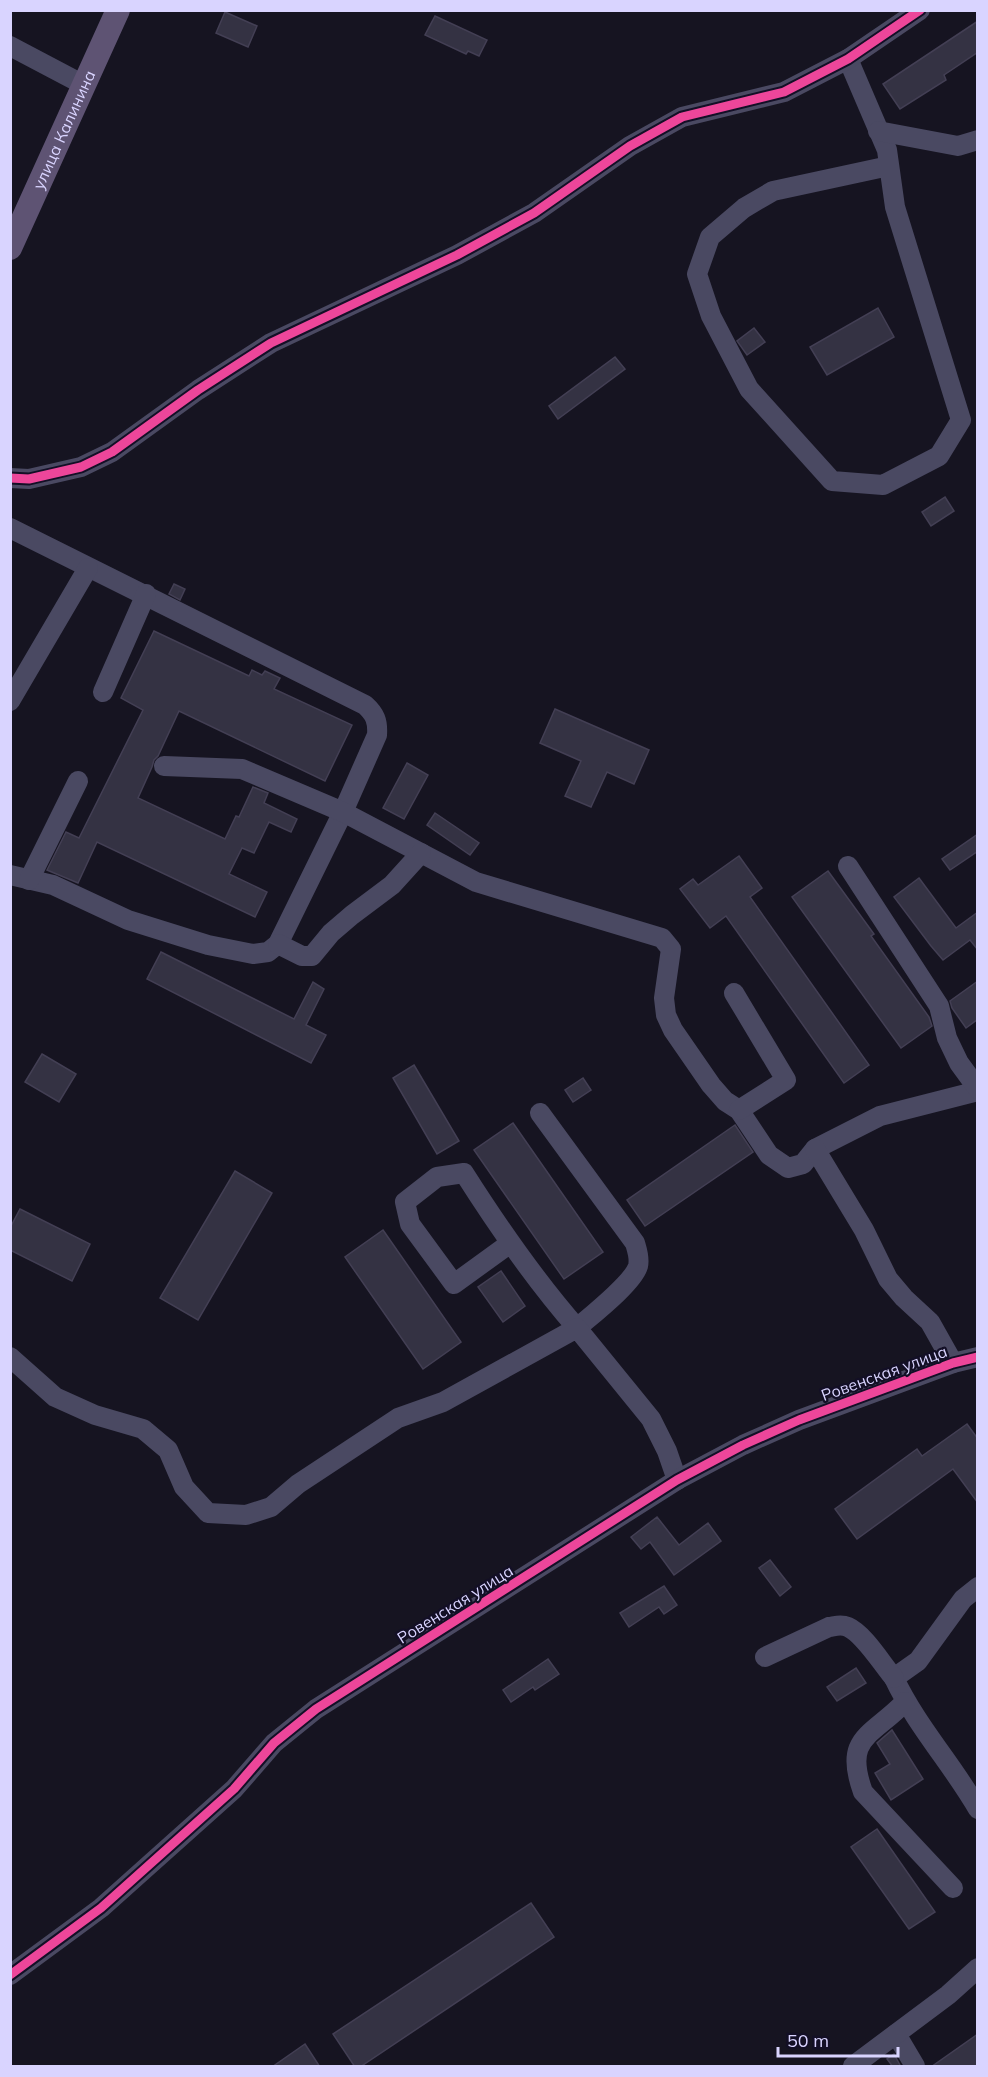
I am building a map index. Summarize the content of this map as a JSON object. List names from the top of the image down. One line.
{"streets":{"main road":["улица Калинина"],"street":["Ровенская улица"]},"scale_bar":"50 m"}
